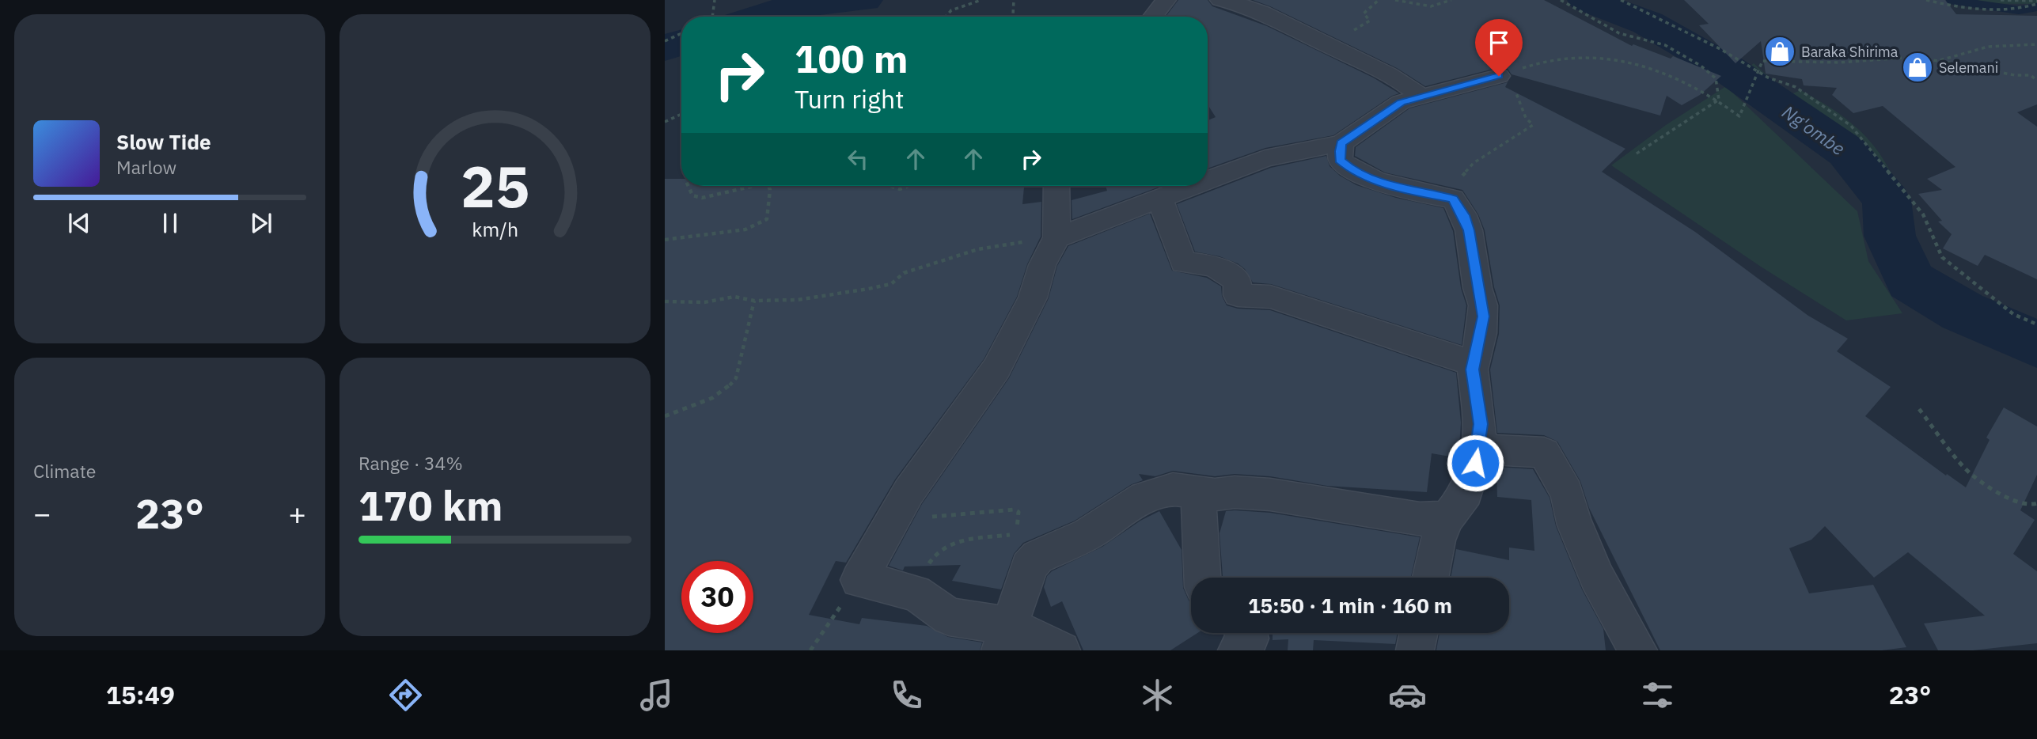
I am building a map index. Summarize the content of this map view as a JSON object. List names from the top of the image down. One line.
{"water":["Ng'ombe"],"places":{"shop":["Baraka Shirima","Selemani"]},"page":{"turn":["100 m","Turn right"],"song":["Slow Tide","Marlow"],"tile":["Climate",["Range · 34%","170 km"]],"heat":["−","23°","+"],"limit":"30","trip":"15:50 · 1 min · 160 m","tabs":["15:49","23°"],"gauge":["25","km/h"]}}
